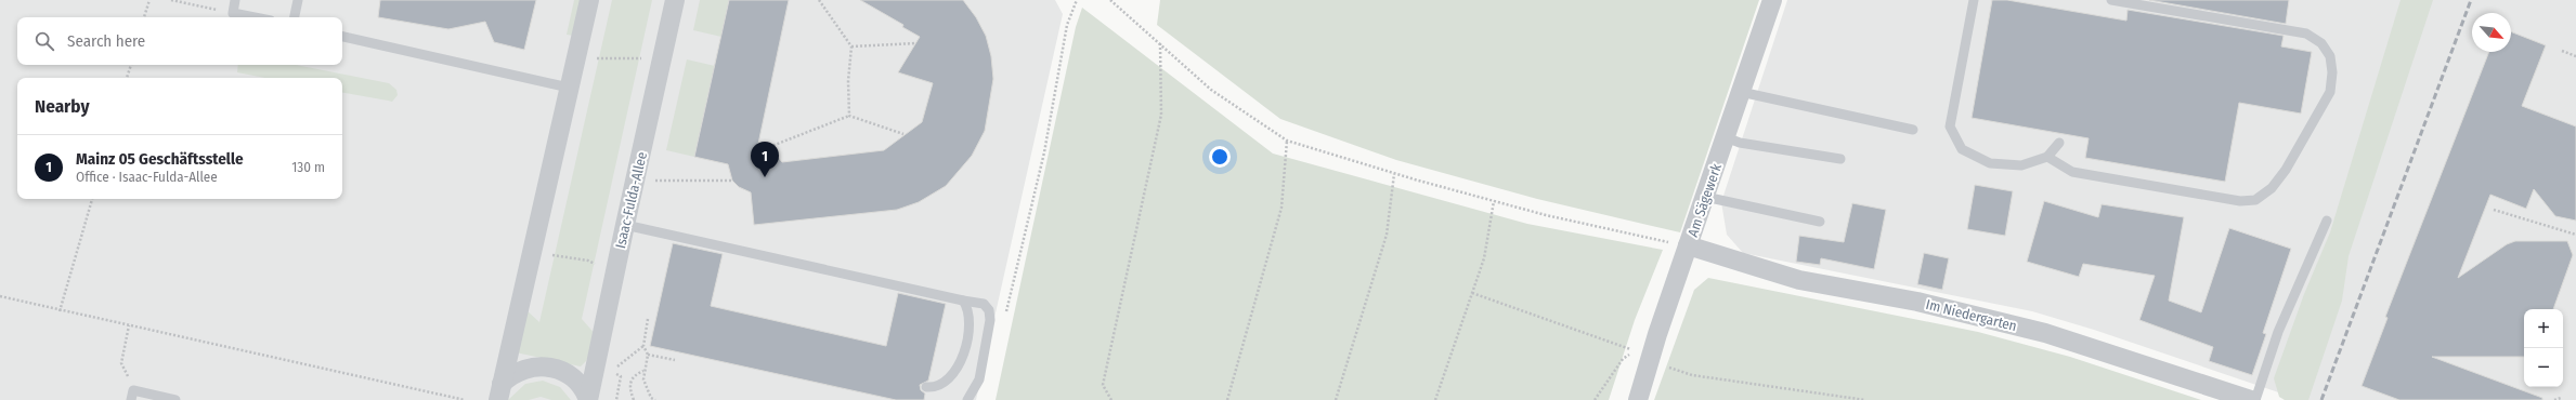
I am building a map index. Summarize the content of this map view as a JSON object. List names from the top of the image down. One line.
{"streets":{"street":["Isaac-Fulda-Allee","Am Sägewerk","Im Niedergarten"]},"crossings":[["Am Sägewerk","Im Niedergarten"]],"north":"bottom right","page":{"search":"Search here","heading":"Nearby","list":[{"mark":"1","name":"Mainz 05 Geschäftsstelle","note":"Office · Isaac-Fulda-Allee","value":"130 m"}],"pins":"1","map_buttons":["+","−"]}}
